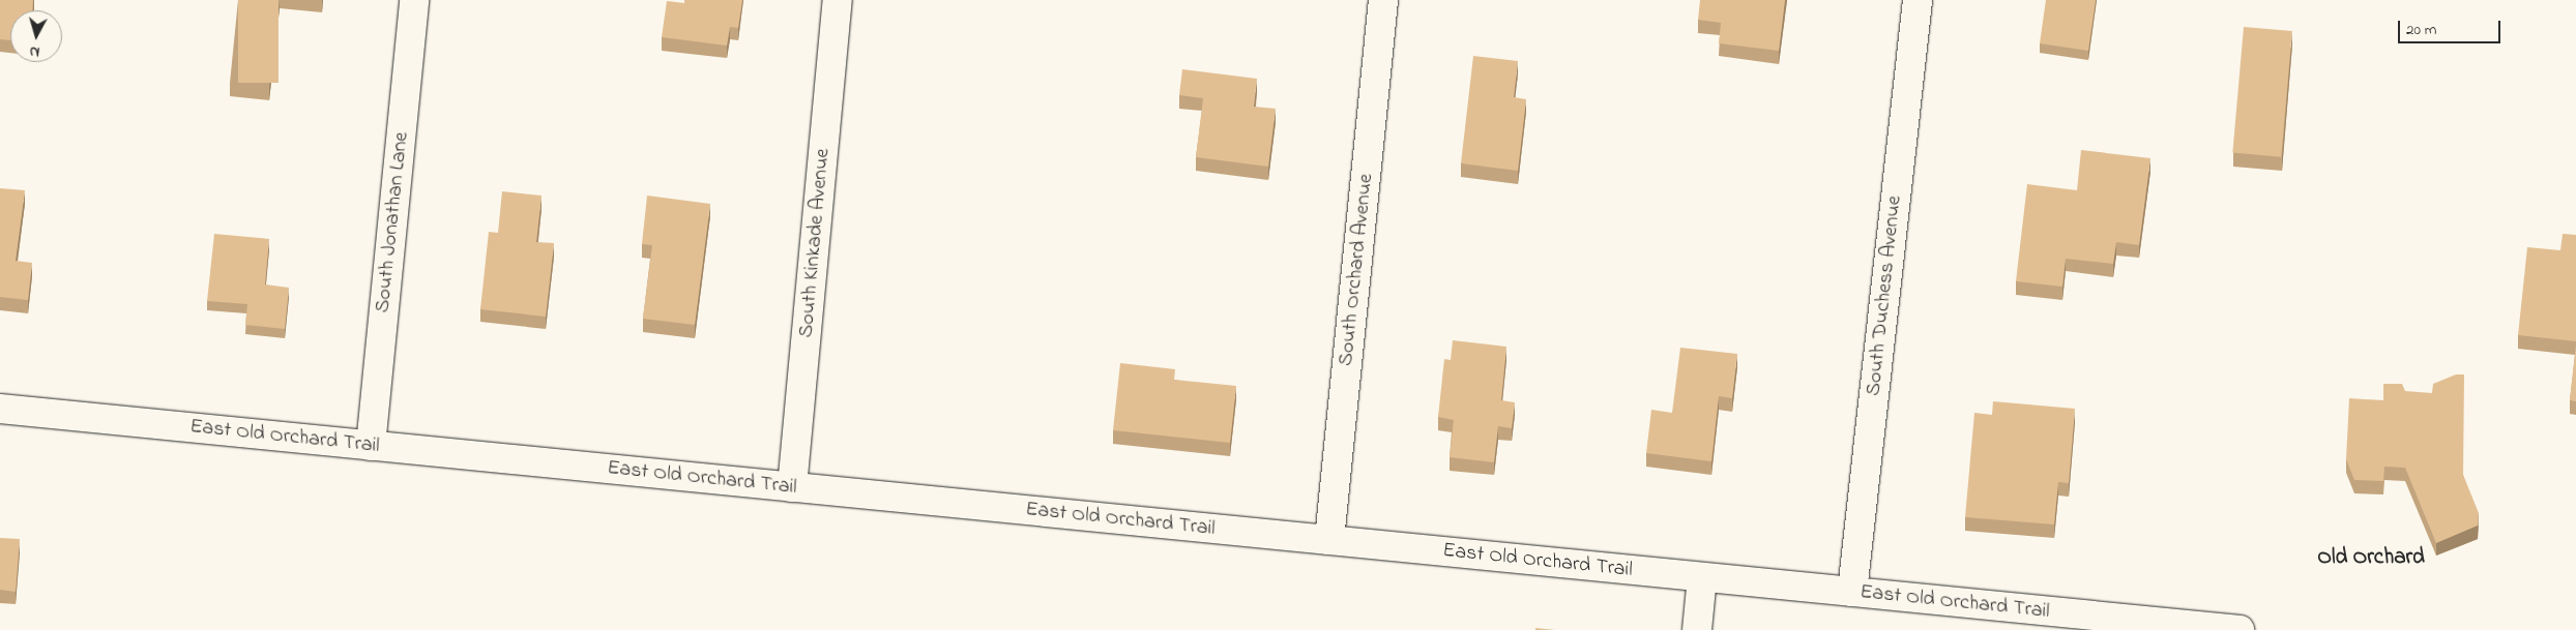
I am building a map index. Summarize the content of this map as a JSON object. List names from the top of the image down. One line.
{"streets":{"street":["South Jonathan Lane","South Kinkade Avenue","South Orchard Avenue","South Duchess Avenue","East Old Orchard Trail"]},"crossings":[["South Jonathan Lane","East Old Orchard Trail"],["South Kinkade Avenue","East Old Orchard Trail"],["South Orchard Avenue","East Old Orchard Trail"],["South Duchess Avenue","East Old Orchard Trail"]],"districts":["Old Orchard"],"scale_bar":"20 m","north":"bottom"}
